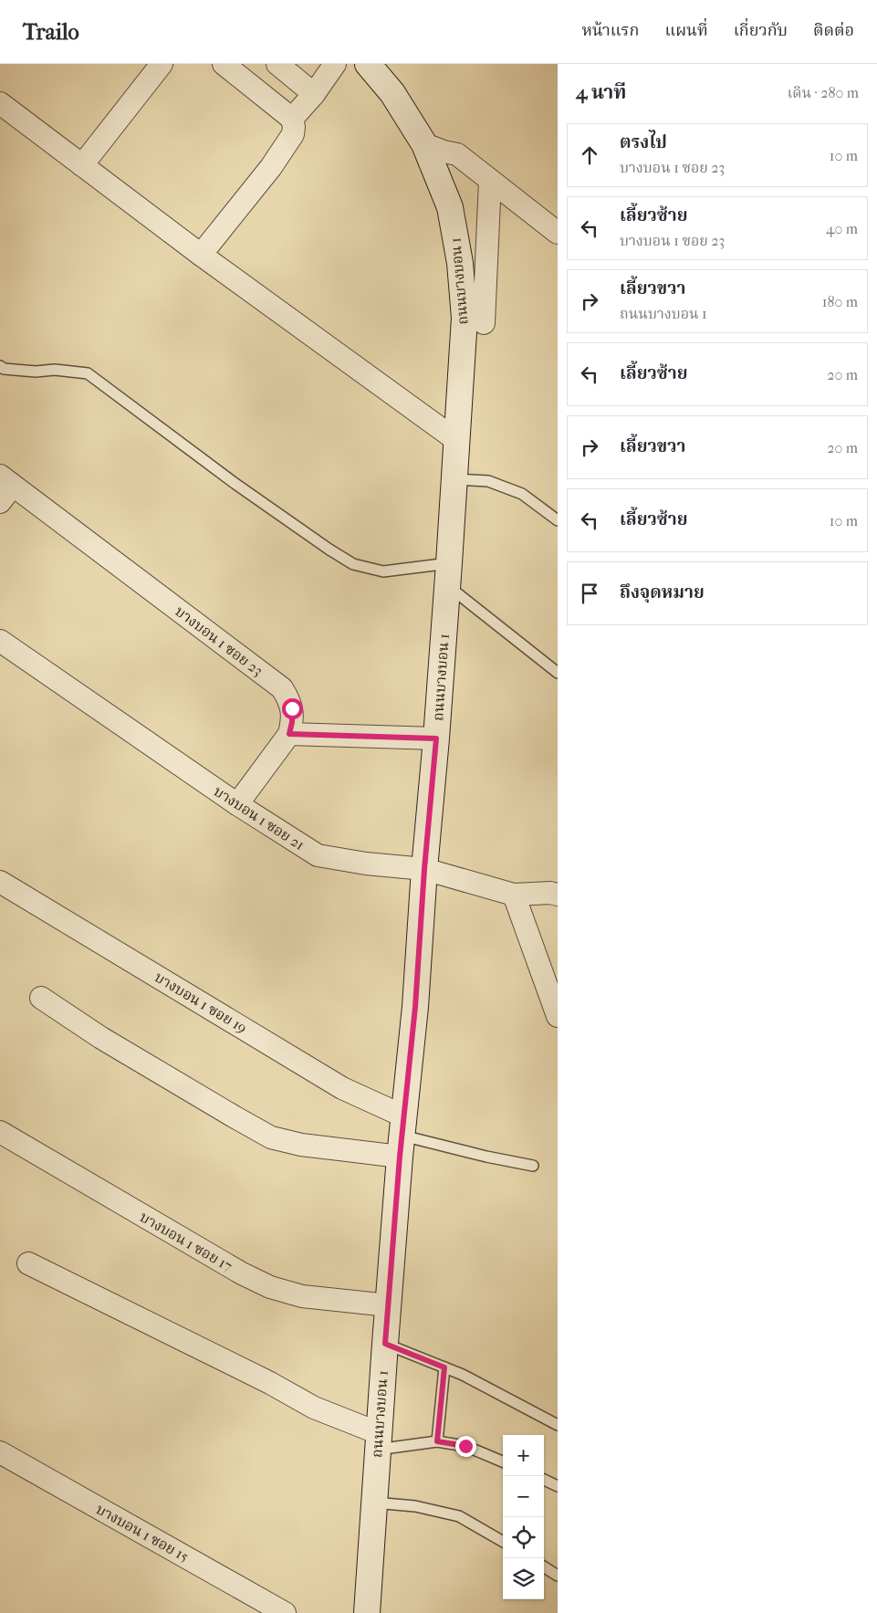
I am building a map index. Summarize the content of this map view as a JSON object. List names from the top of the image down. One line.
{"streets":{"main road":["ถนนบางบอน 1"],"street":["บางบอน 1 ซอย 23","บางบอน 1 ซอย 21","บางบอน 1 ซอย 19","บางบอน 1 ซอย 17","บางบอน 1 ซอย 15"]},"crossings":[["ถนนบางบอน 1","บางบอน 1 ซอย 21"],["ถนนบางบอน 1","บางบอน 1 ซอย 19"],["ถนนบางบอน 1","บางบอน 1 ซอย 17"]],"page":{"header":"Trailo","nav":["หน้าแรก","แผนที่","เกี่ยวกับ","ติดต่อ"],"heading":["4 นาที","เดิน · 280 m"],"list":[["ตรงไป","บางบอน 1 ซอย 23","10 m"],["เลี้ยวซ้าย","บางบอน 1 ซอย 23","40 m"],["เลี้ยวขวา","ถนนบางบอน 1","180 m"],["เลี้ยวซ้าย","20 m"],["เลี้ยวขวา","20 m"],["เลี้ยวซ้าย","10 m"],"ถึงจุดหมาย"],"map_buttons":["+","−"]}}
